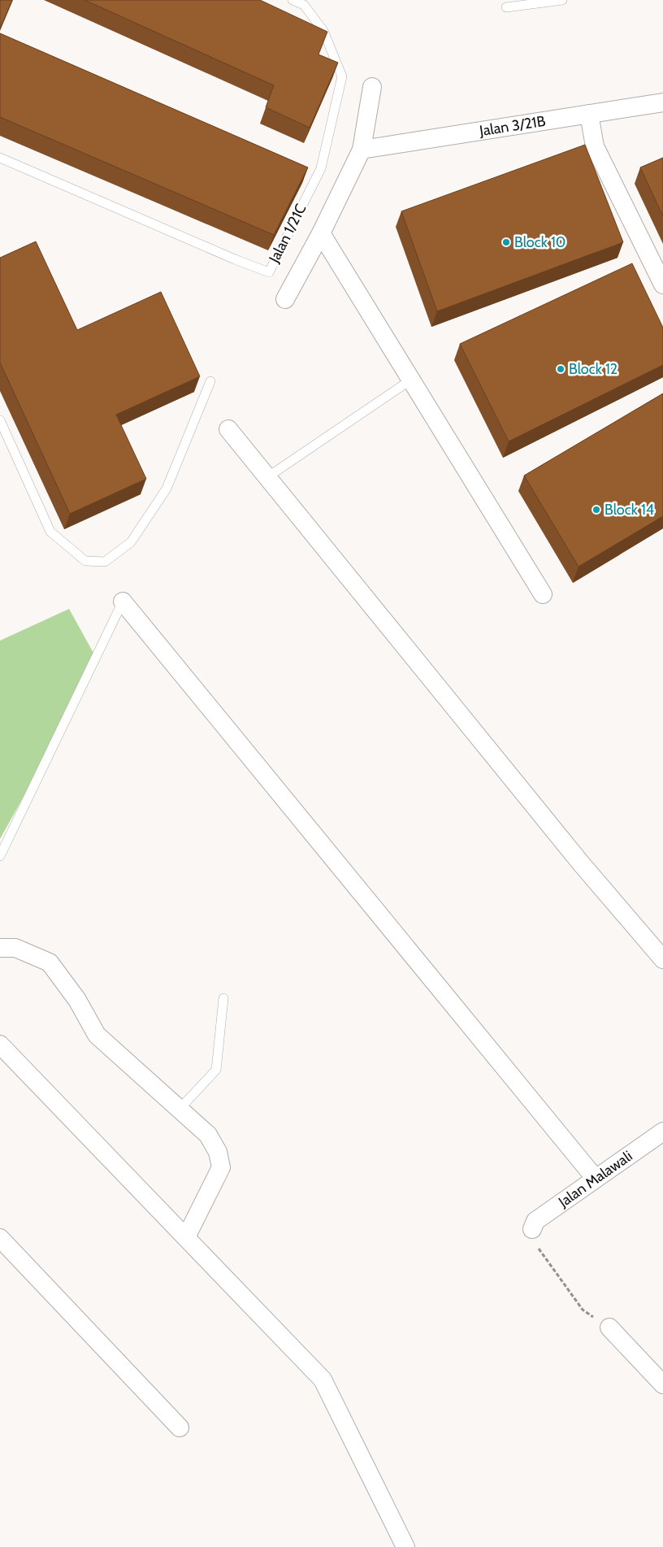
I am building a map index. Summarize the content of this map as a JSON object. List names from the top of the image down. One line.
{"streets":{"street":["Jalan 3/21B","Jalan Malawali"],"lane":["Jalan 1/21C"]},"places":["Block 10","Block 12","Block 14"]}
